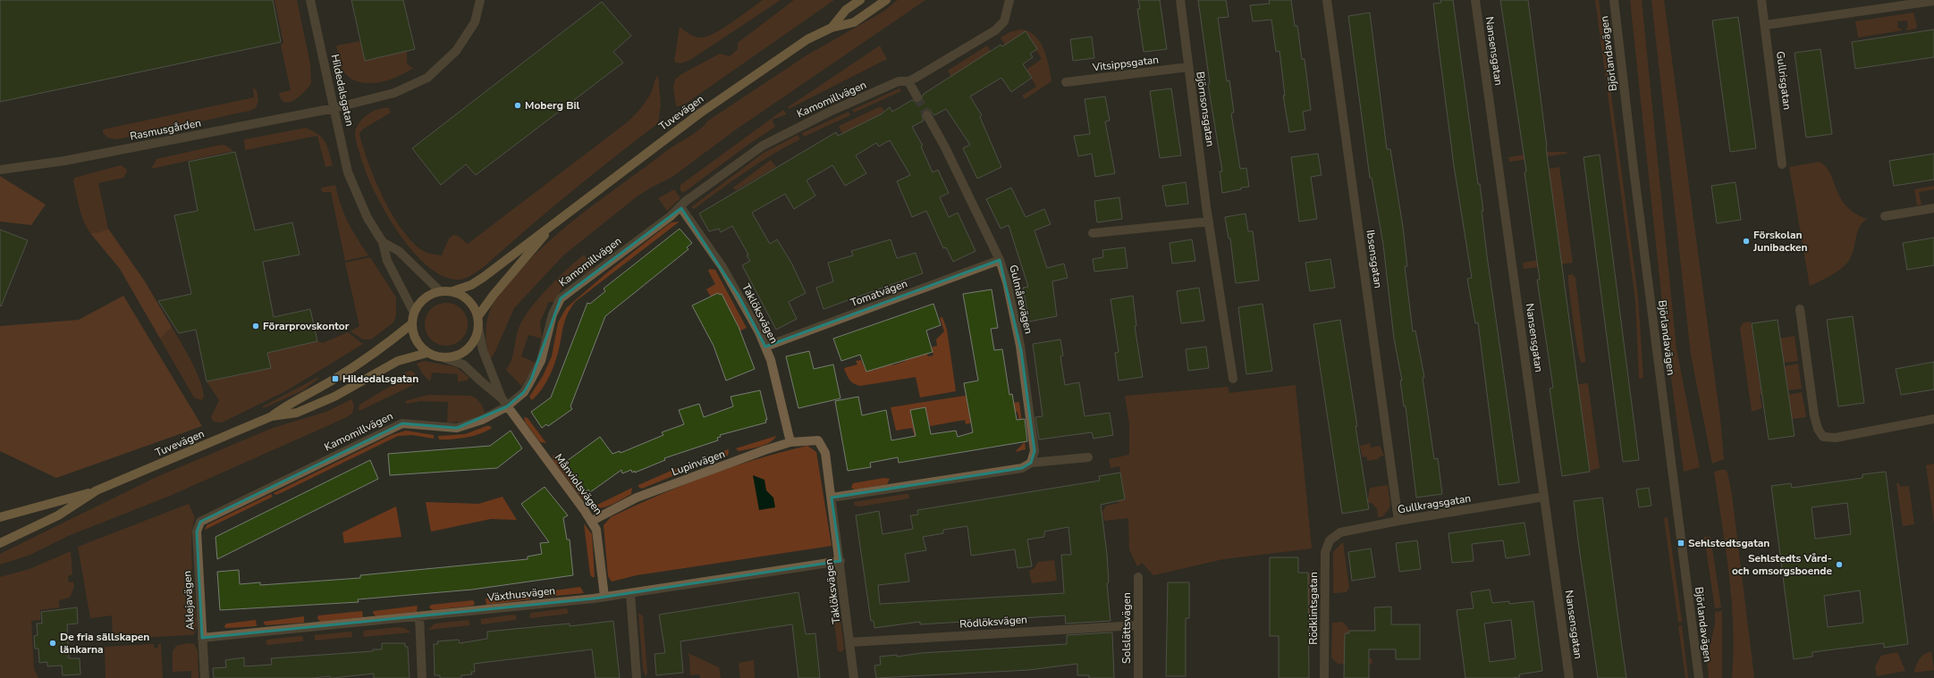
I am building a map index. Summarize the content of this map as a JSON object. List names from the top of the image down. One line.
{"streets":{"main road":["Tuvevägen"],"street":["Nansensgatan","Björlandavägen","Vitsippsgatan","Gullrisgatan","Hildedalsgatan","Kamomillvägen","Björnsonsgatan","Rasmusgården","Ibsensgatan","Tomatvägen","Gulmårevägen","Taklöksvägen","Lupinvägen","Månviolsvägen","Gullkragsgatan","Växthusvägen","Aklejavägen","Rödklintsgatan","Rödlöksvägen","Solslättsvägen"]},"crossings":[["Nansensgatan","Gullkragsgatan"],["Vitsippsgatan","Björnsonsgatan"],["Hildedalsgatan","Tuvevägen"],["Hildedalsgatan","Rasmusgården"],["Hildedalsgatan","Månviolsvägen"],["Kamomillvägen","Taklöksvägen"],["Kamomillvägen","Månviolsvägen"],["Kamomillvägen","Aklejavägen"],["Tuvevägen","Månviolsvägen"],["Ibsensgatan","Gullkragsgatan"],["Tomatvägen","Gulmårevägen"],["Tomatvägen","Taklöksvägen"],["Taklöksvägen","Lupinvägen"],["Taklöksvägen","Växthusvägen"],["Taklöksvägen","Rödlöksvägen"],["Lupinvägen","Månviolsvägen"],["Månviolsvägen","Växthusvägen"],["Gullkragsgatan","Rödklintsgatan"],["Växthusvägen","Aklejavägen"],["Rödlöksvägen","Solslättsvägen"]],"places":{"other":["Moberg Bil","Förskolan Junibacken","Förarprovskontor","Sehlstedts Vård- och omsorgsboende","De fria sällskapen länkarna"],"transit":["Hildedalsgatan","Sehlstedtsgatan"]}}
